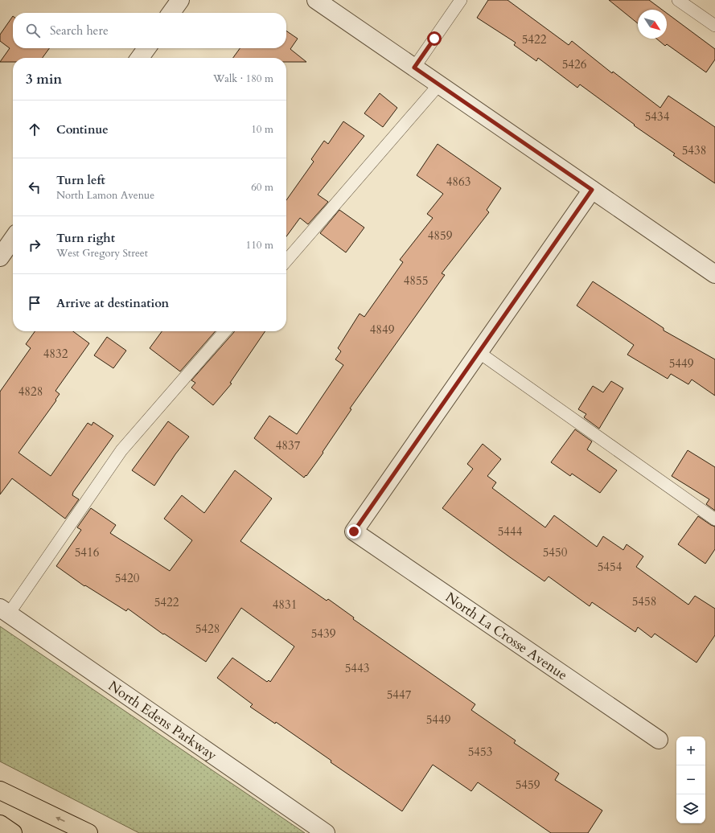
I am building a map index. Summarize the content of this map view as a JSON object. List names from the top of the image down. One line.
{"streets":{"street":["North La Crosse Avenue","North Edens Parkway"]},"house_numbers":["5422","5426","5434","5438","4863","4859","4855","4849","4832","5449","4828","4837","5444","5416","5450","5454","5420","5458","5422","4831","5428","5439","5443","5447","5449","5453","5459"],"north":"bottom right","page":{"search":"Search here","heading":["3 min","Walk · 180 m"],"list":[["Continue","10 m"],["Turn left","North Lamon Avenue","60 m"],["Turn right","West Gregory Street","110 m"],"Arrive at destination"],"map_buttons":["+","−"]}}
